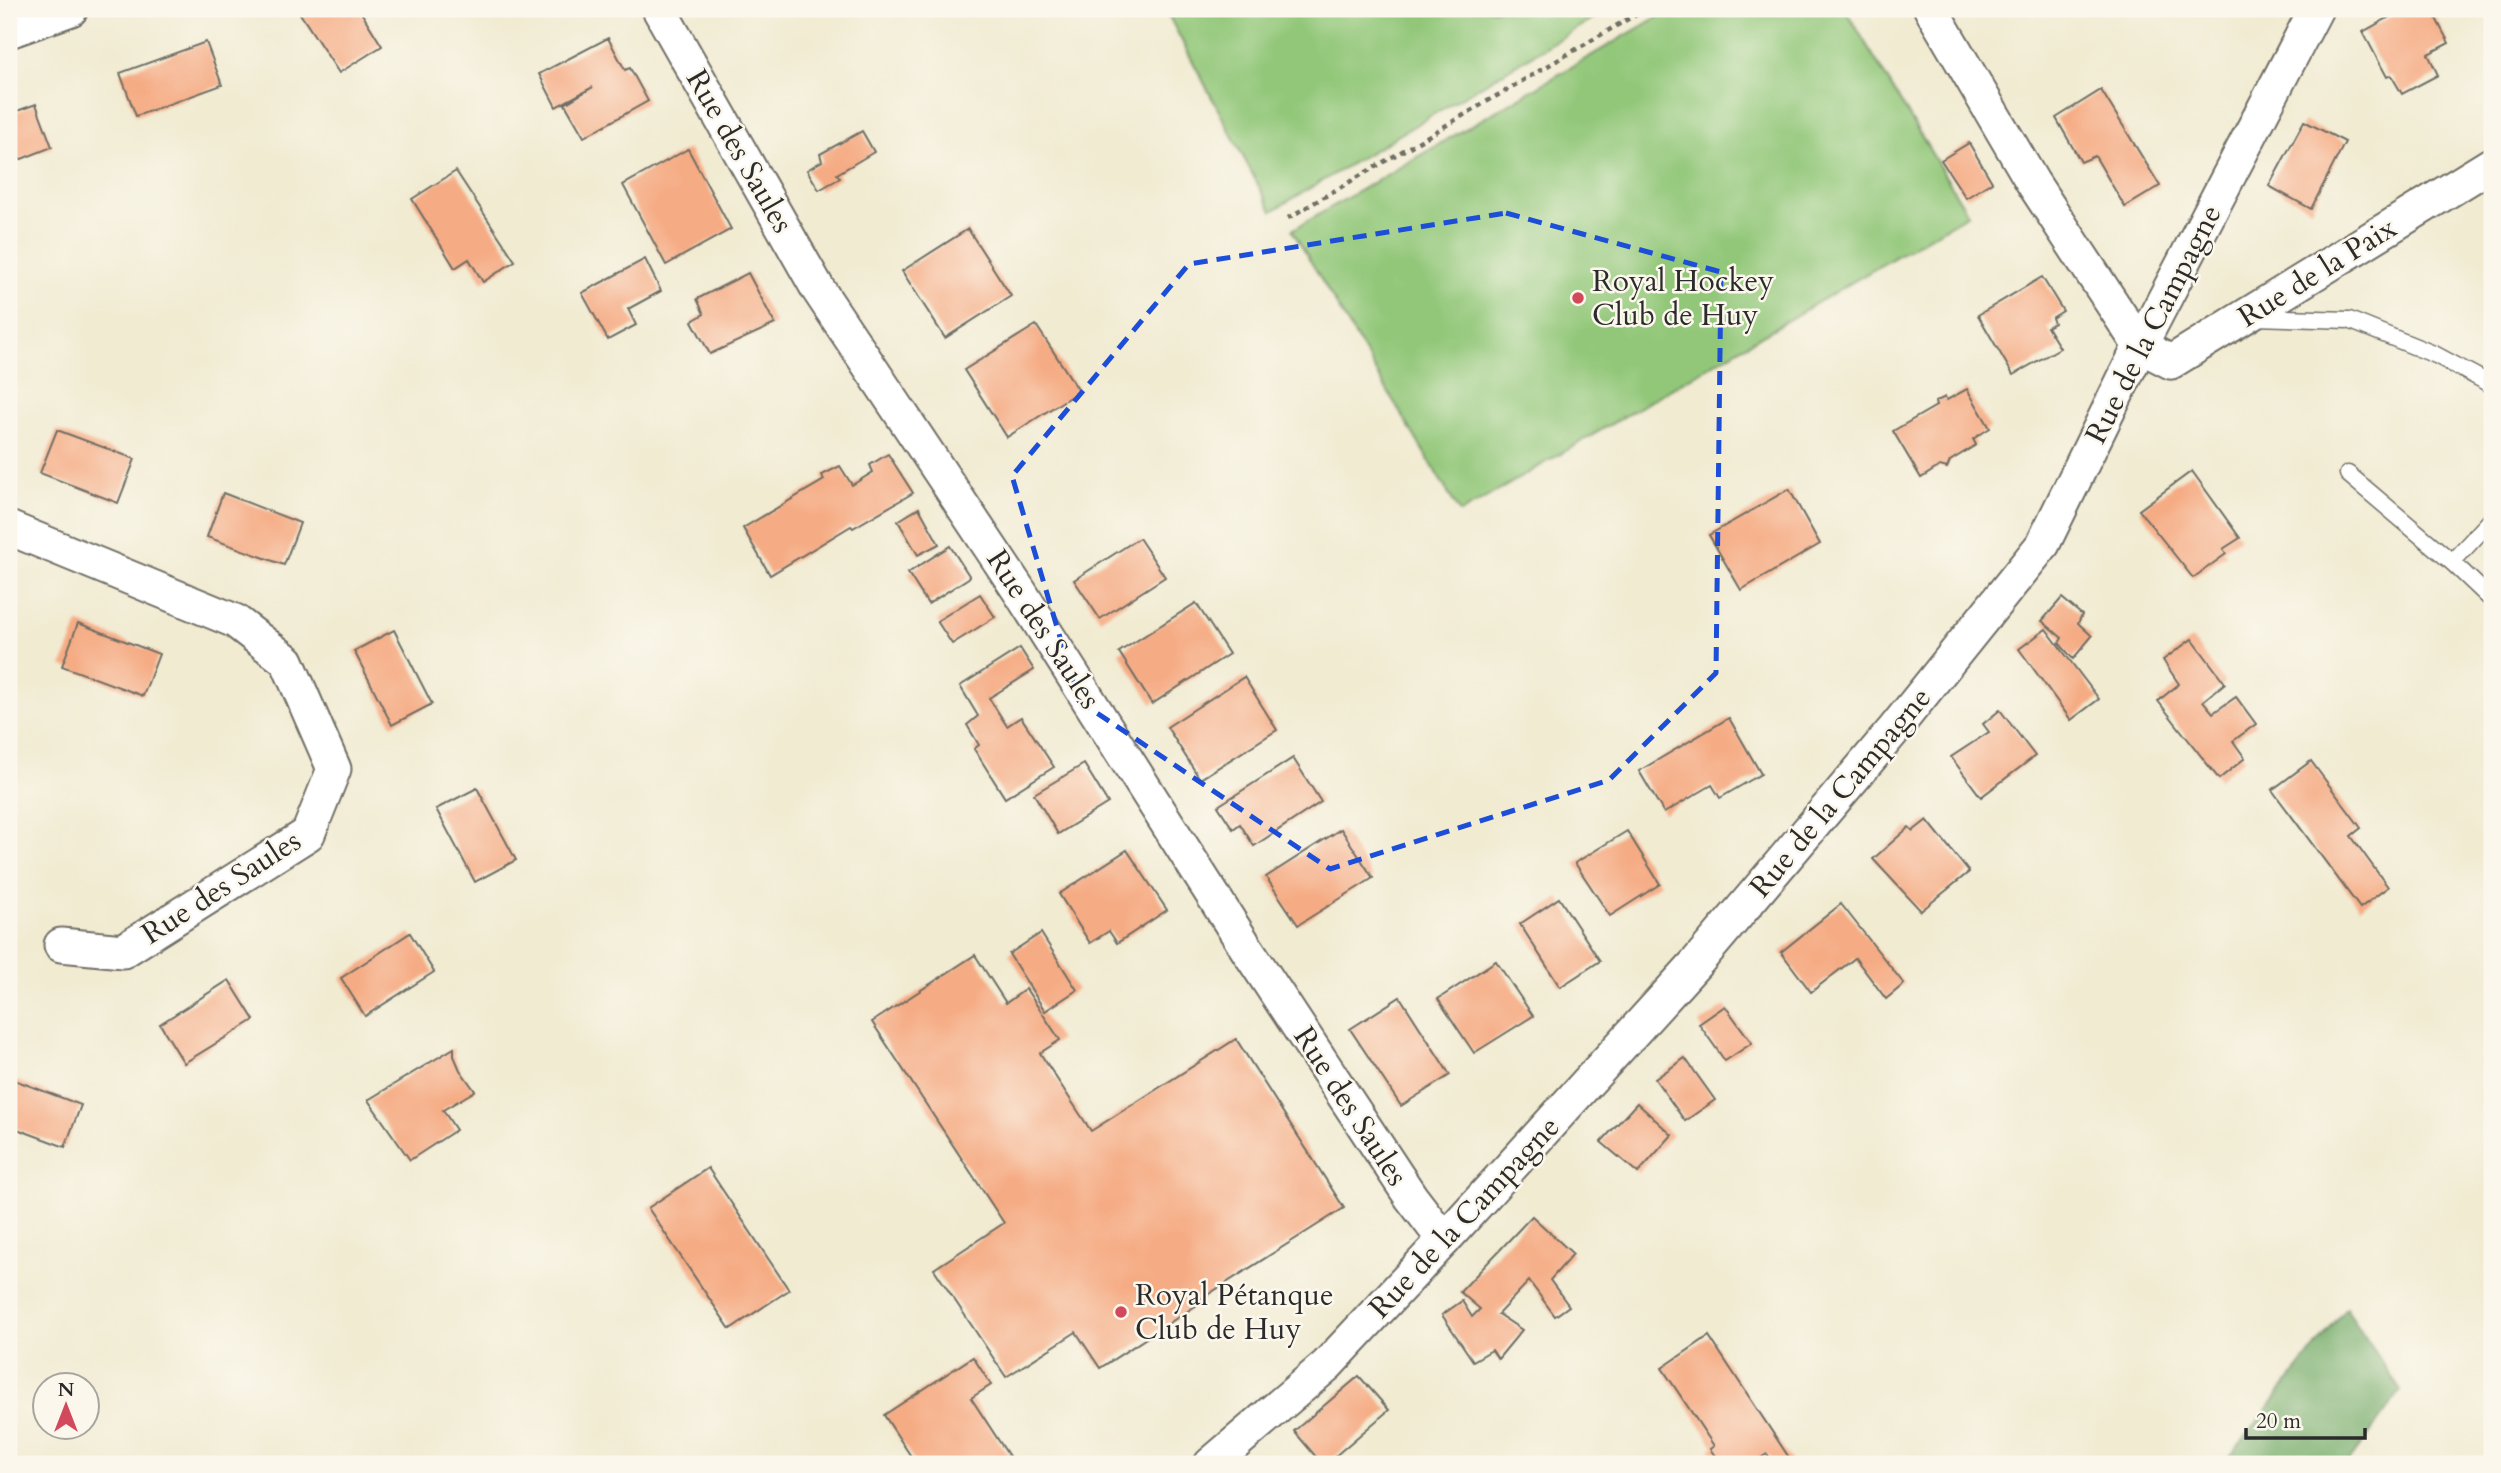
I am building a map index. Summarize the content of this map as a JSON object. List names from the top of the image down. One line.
{"streets":{"street":["Rue des Saules","Rue de la Paix","Rue de la Campagne"]},"crossings":[["Rue des Saules","Rue de la Campagne"],["Rue de la Paix","Rue de la Campagne"]],"places":["Royal Hockey Club de Huy","Royal Pétanque Club de Huy"],"scale_bar":"20 m","north":"top"}
